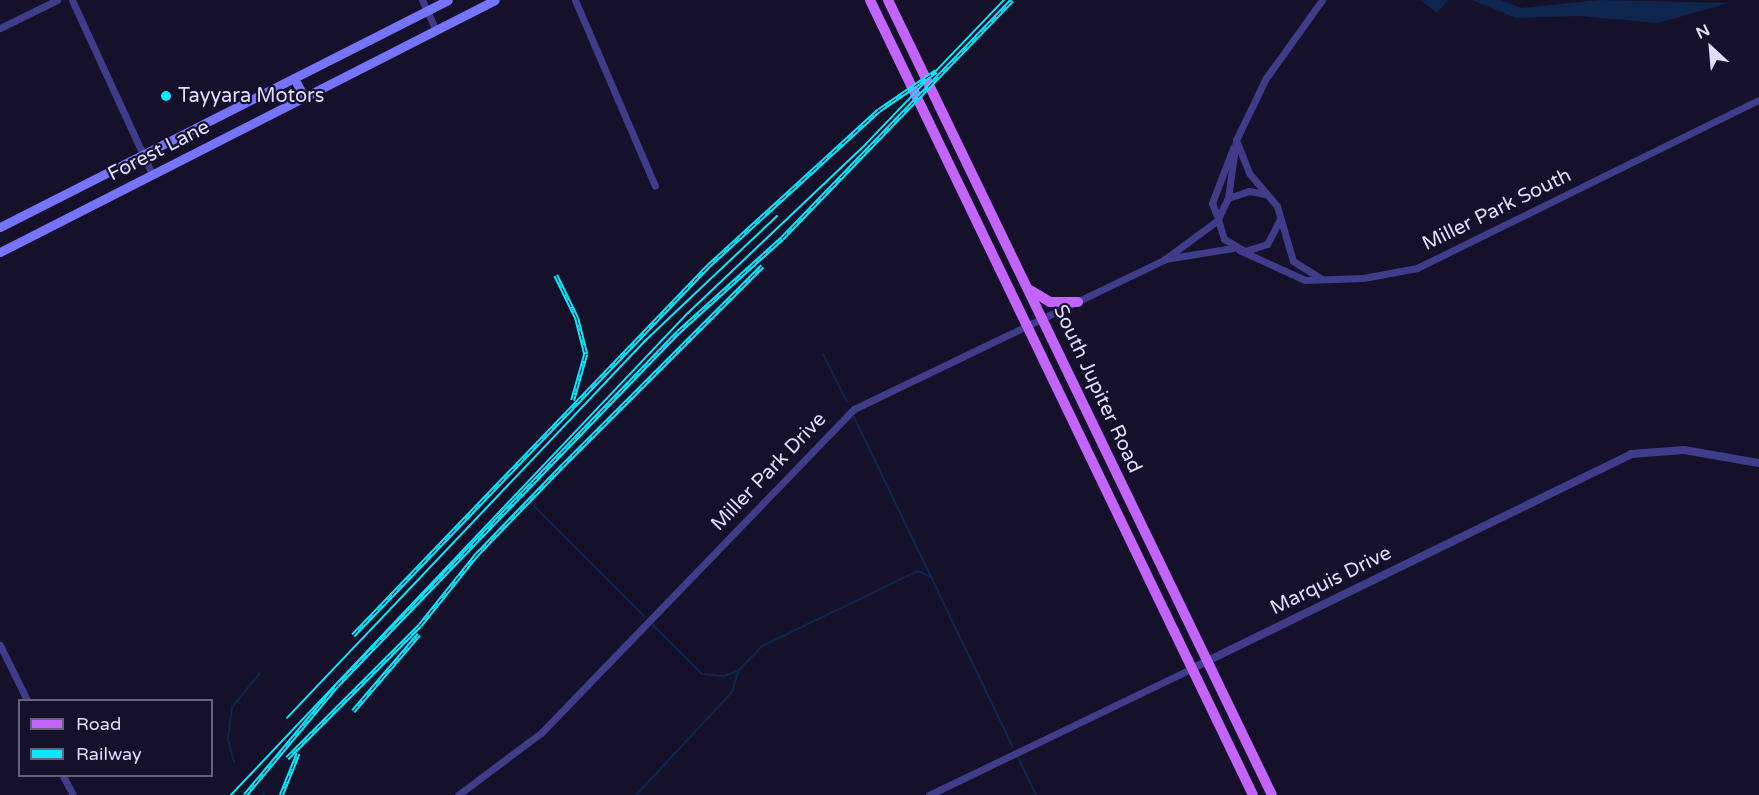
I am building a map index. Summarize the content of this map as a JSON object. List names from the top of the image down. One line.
{"streets":{"main road":["Forest Lane","South Jupiter Road"],"street":["Miller Park South","Miller Park Drive","Marquis Drive"]},"crossings":[["South Jupiter Road","Miller Park Drive"],["South Jupiter Road","Marquis Drive"]],"places":["Tayyara Motors"],"legend":["Road","Railway"],"north":"top left"}
